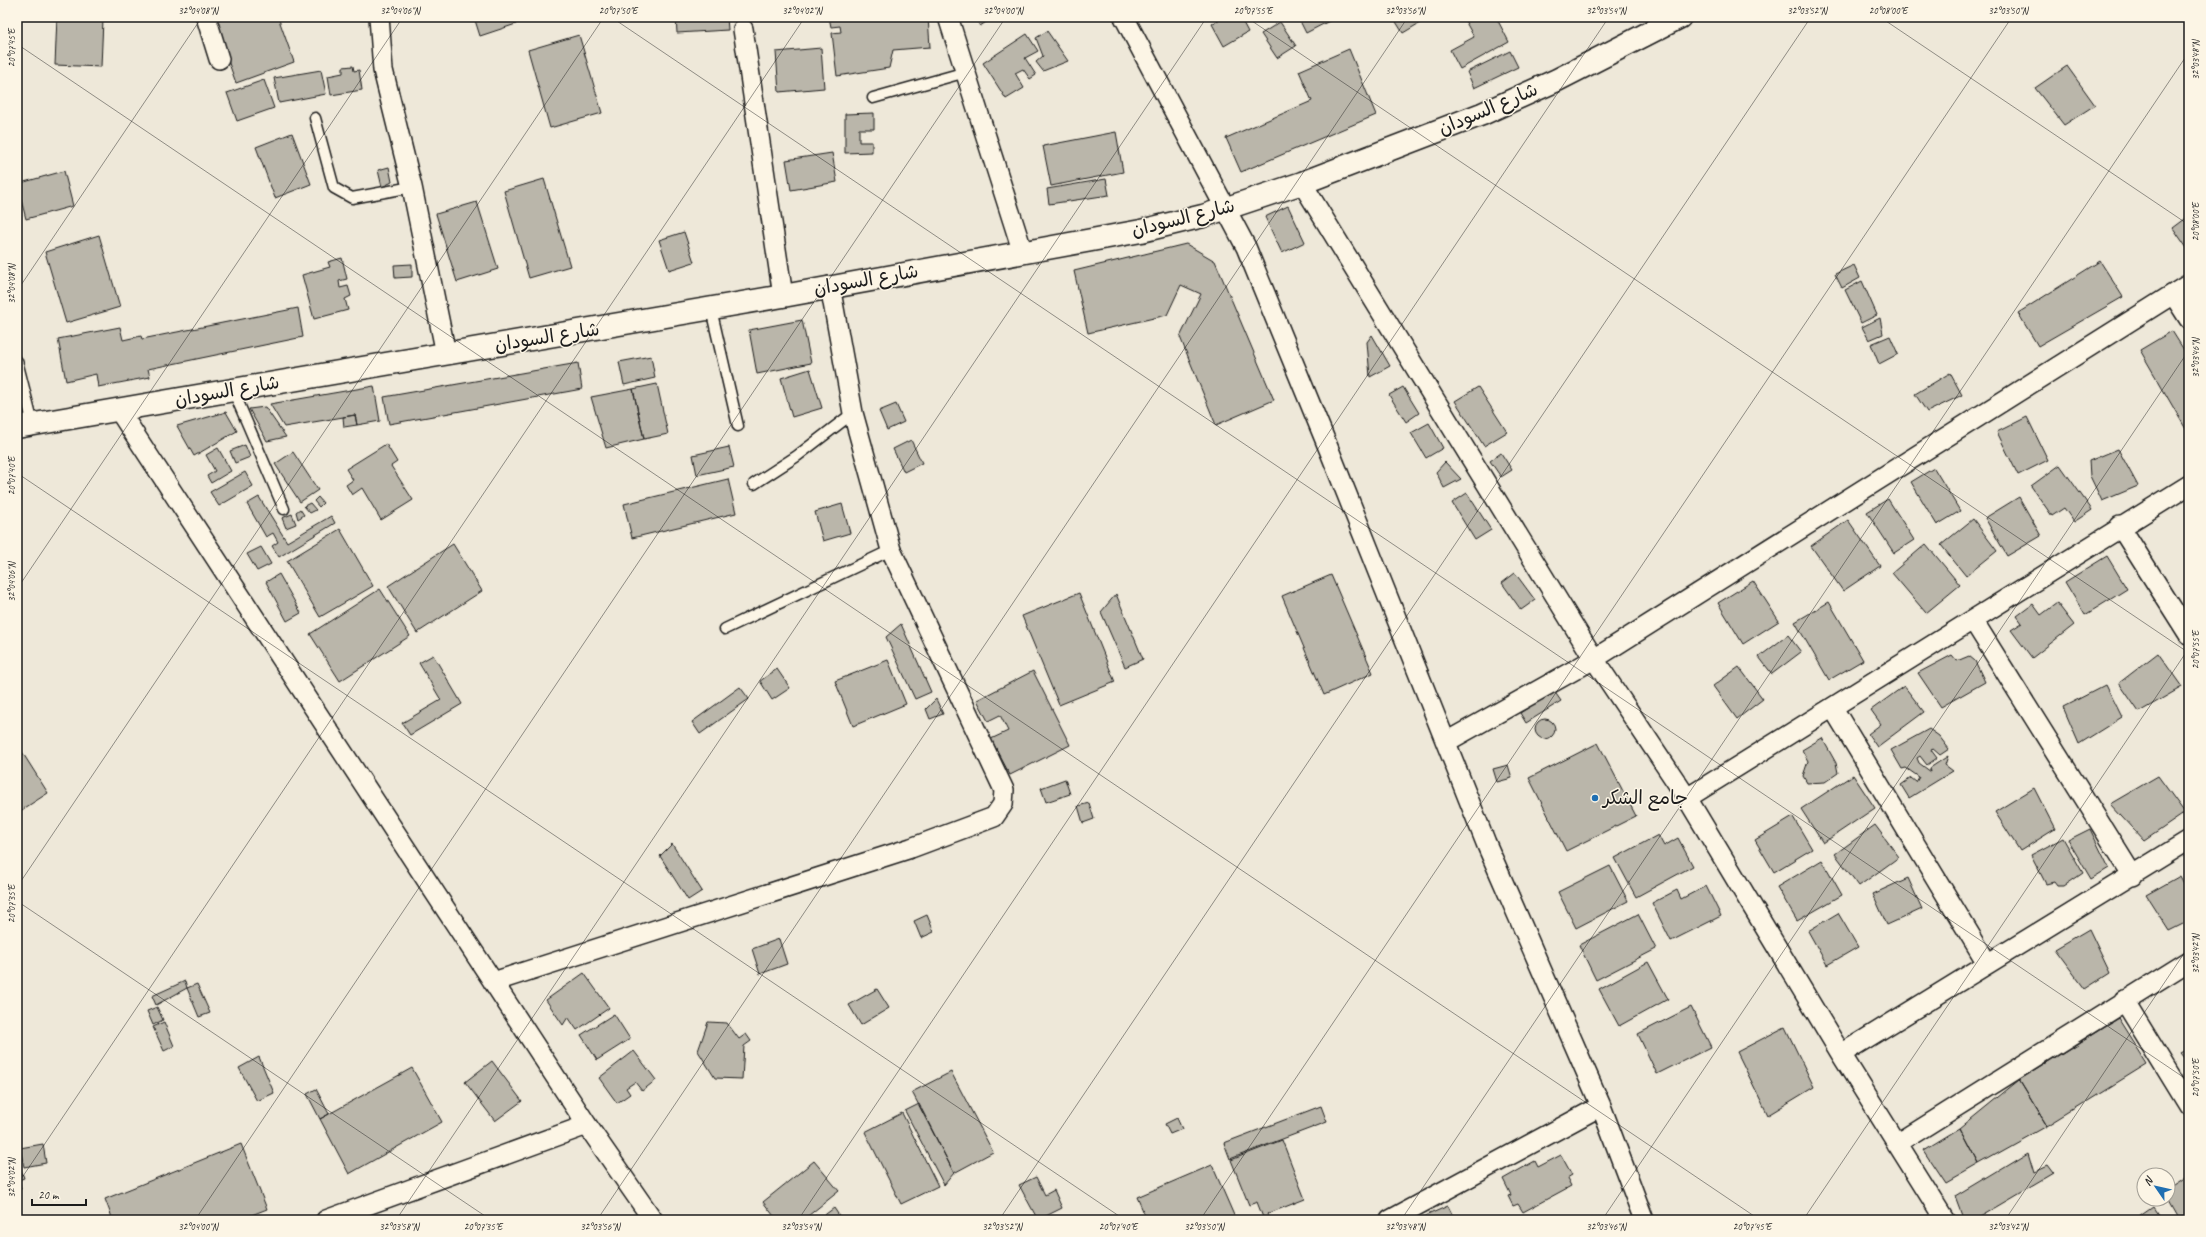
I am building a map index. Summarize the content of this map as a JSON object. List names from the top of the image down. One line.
{"streets":{"main road":["شارع السودان"]},"places":["جامع الشكر"],"scale_bar":"20 m","north":"top left","coordinates":["32°04'08\"N","32°04'06\"N","20°07'50\"E","32°04'02\"N","32°04'00\"N","20°07'55\"E","32°03'56\"N","32°03'54\"N","32°03'52\"N","20°08'00\"E","32°03'50\"N","20°07'45\"E","32°03'48\"N","32°03'46\"N","20°07'40\"E","20°07'35\"E","32°03'42\"N","32°03'58\"N"]}
